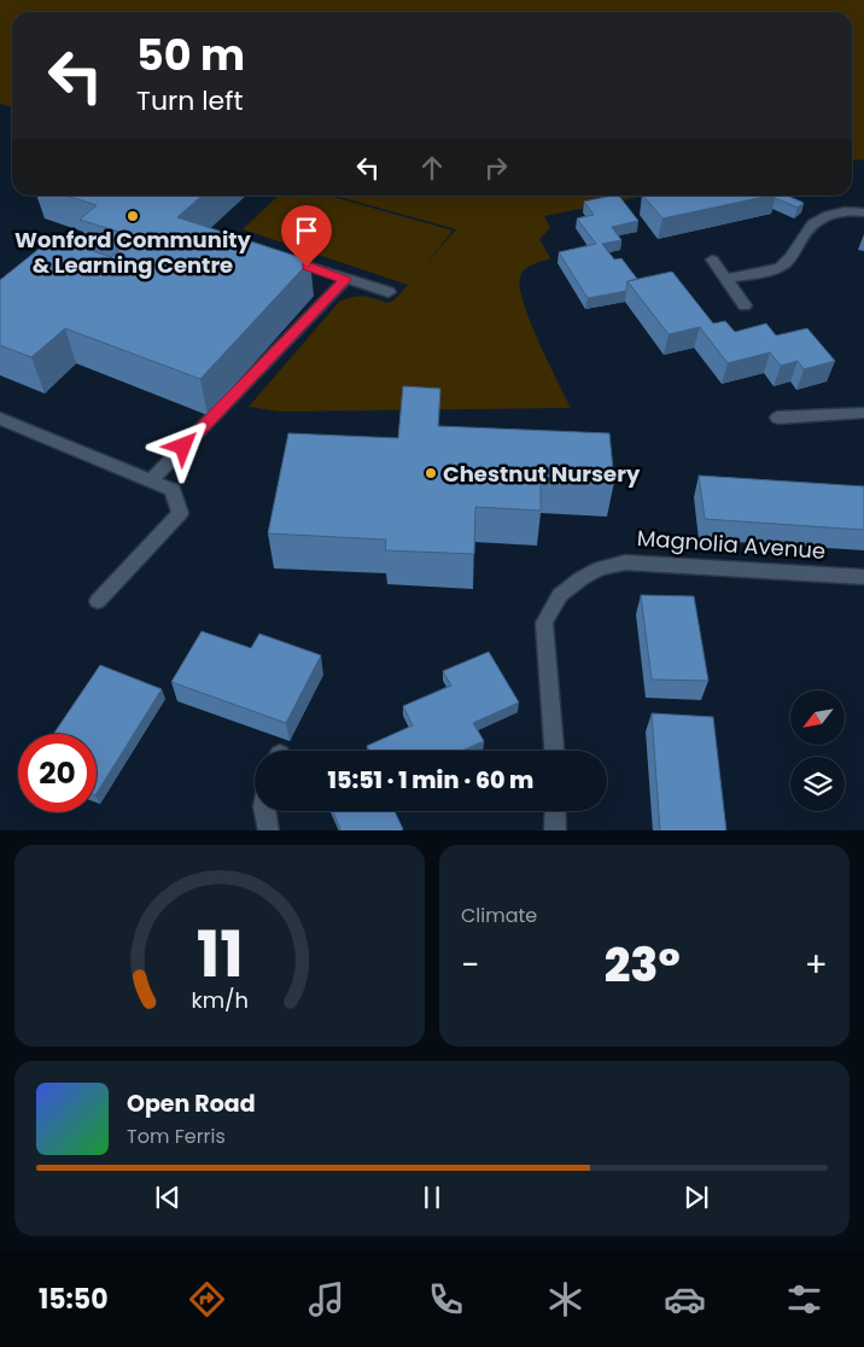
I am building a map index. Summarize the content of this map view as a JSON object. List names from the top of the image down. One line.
{"streets":{"street":["Magnolia Avenue"]},"places":["Wonford Community & Learning Centre","Chestnut Nursery"],"north":"bottom left","page":{"turn":["50 m","Turn left"],"limit":"20","trip":"15:51 · 1 min · 60 m","tile":"Climate","heat":["−","23°","+"],"song":["Open Road","Tom Ferris"],"tabs":"15:50","gauge":["11","km/h"]}}
